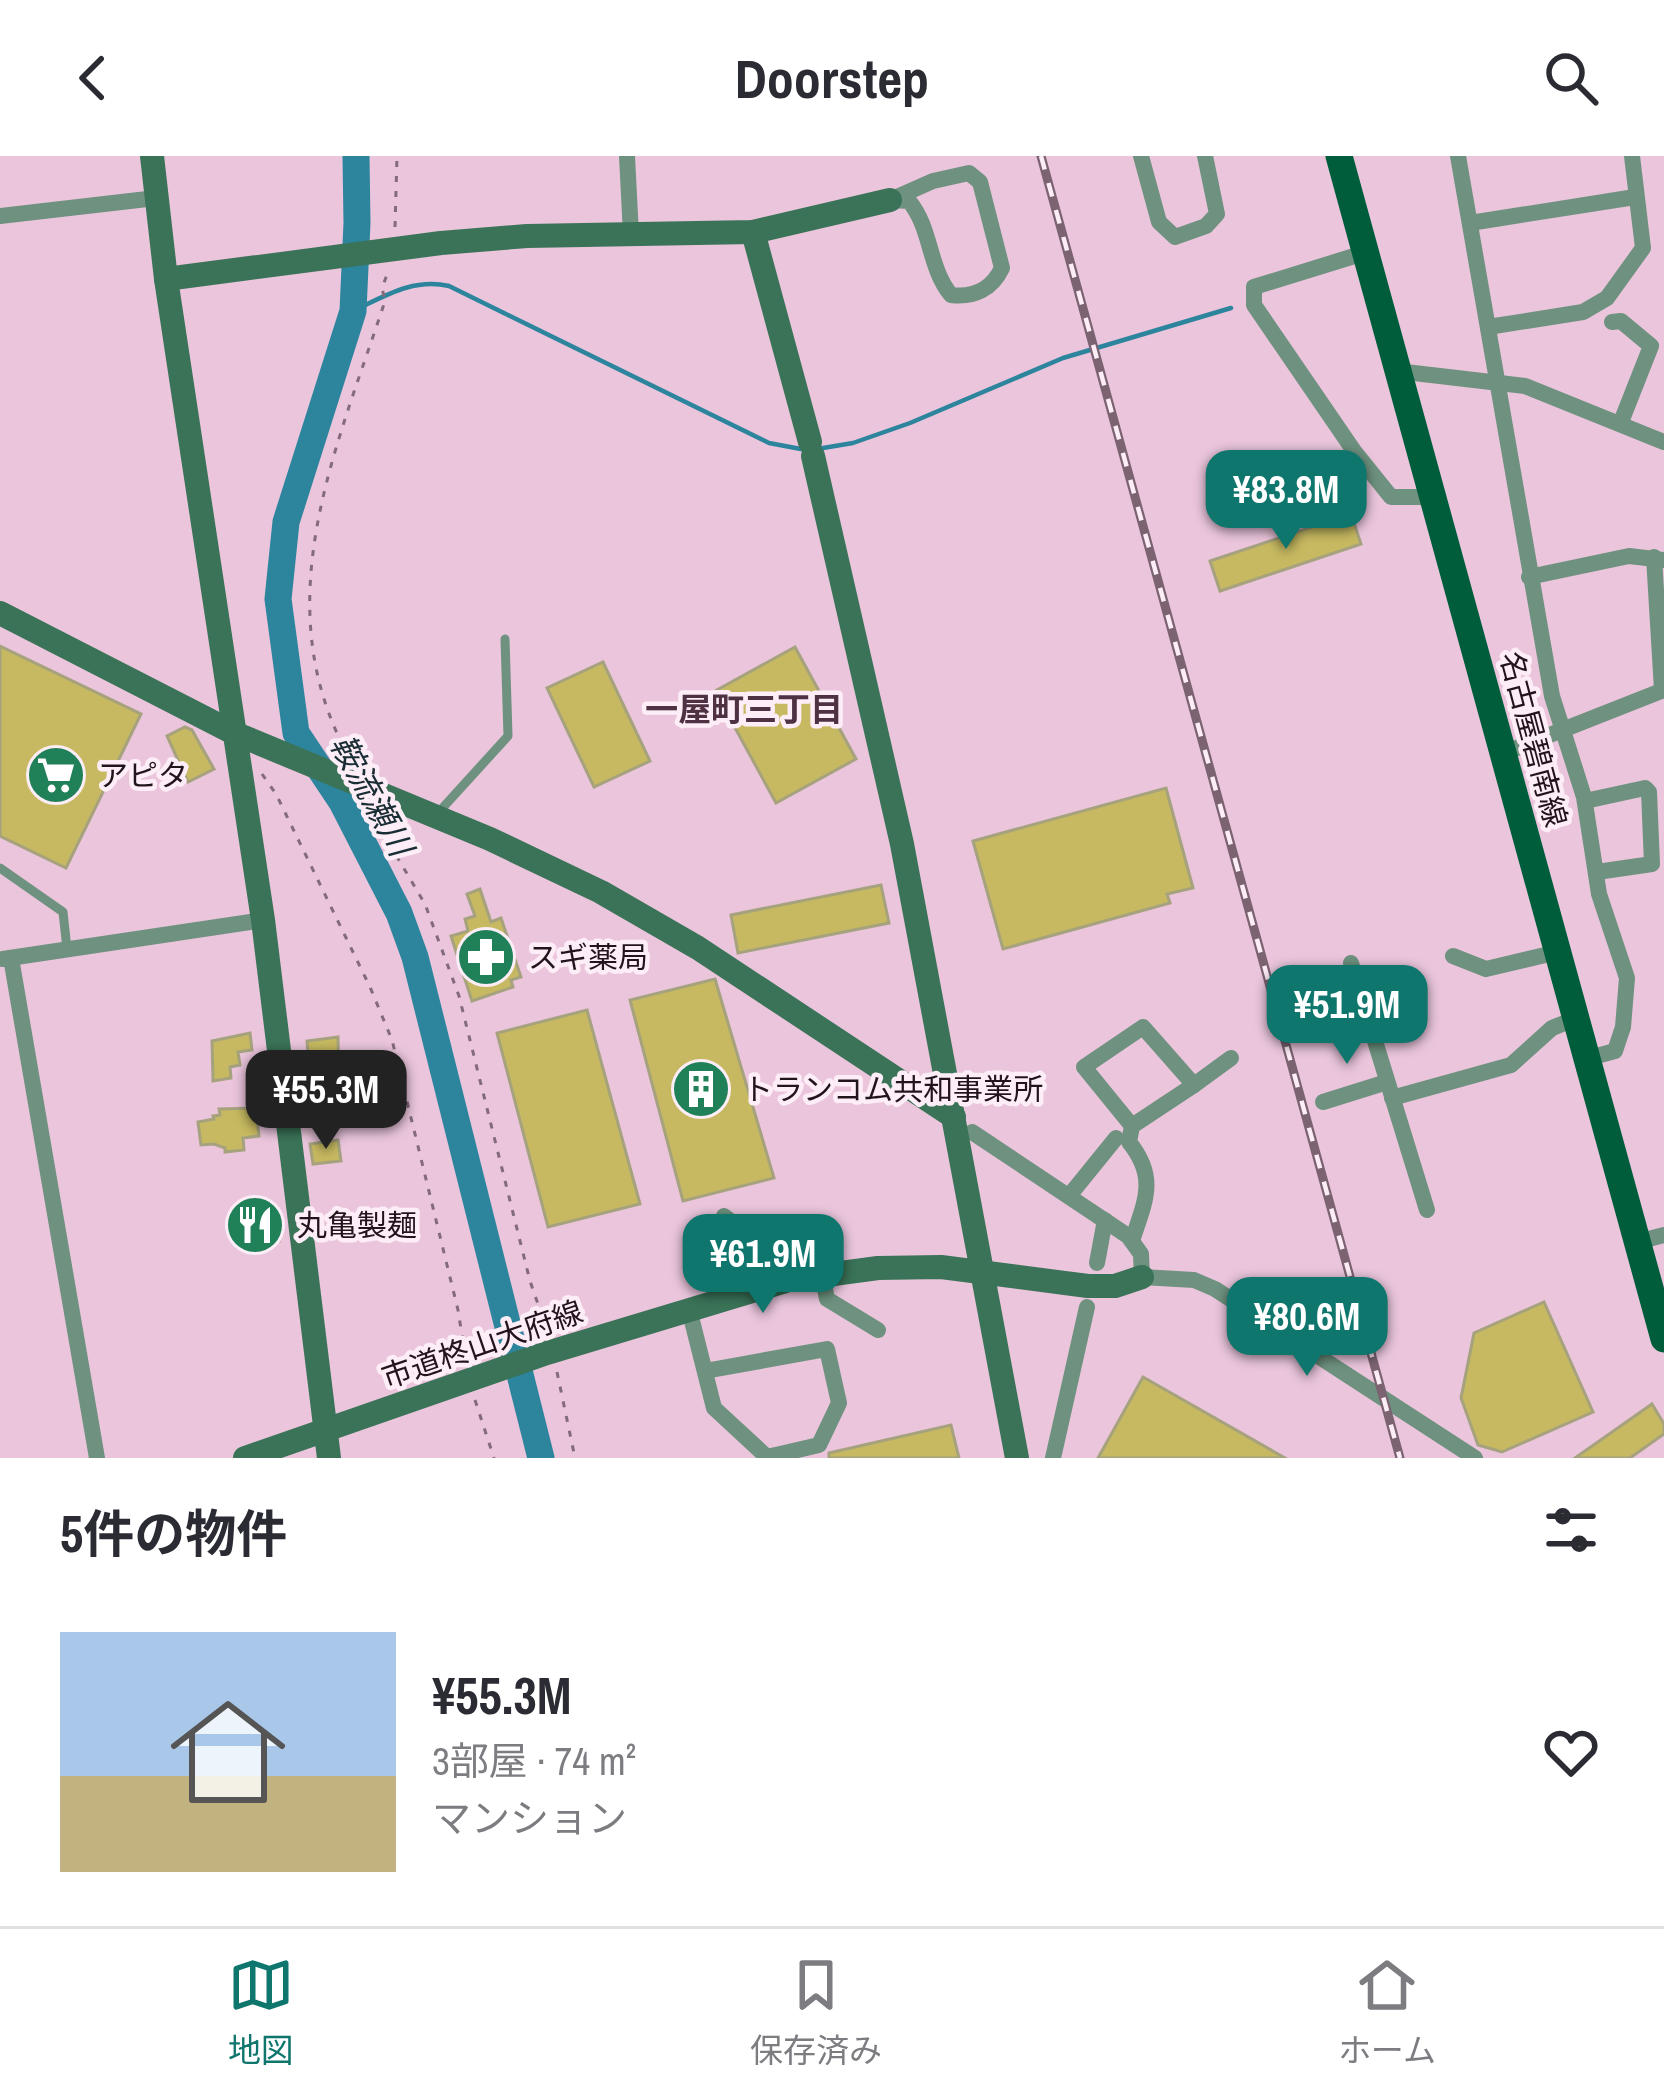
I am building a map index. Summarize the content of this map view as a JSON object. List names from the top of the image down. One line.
{"streets":{"main road":["名古屋碧南線"],"street":["市道柊山大府線"]},"districts":["一屋町三丁目"],"water":["鞍流瀬川"],"places":{"supermarket":["アピタ"],"pharmacy":["スギ薬局"],"building":["トランコム共和事業所"],"restaurant":["丸亀製麺"]},"page":{"header":"Doorstep","price":["¥83.8M","¥51.9M","¥55.3M","¥61.9M","¥80.6M"],"heading":"5件の物件","list":[{"name":"¥55.3M","note":"3部屋 · 74 m² · マンション"}],"tabs":["地図","保存済み","ホーム"]}}
